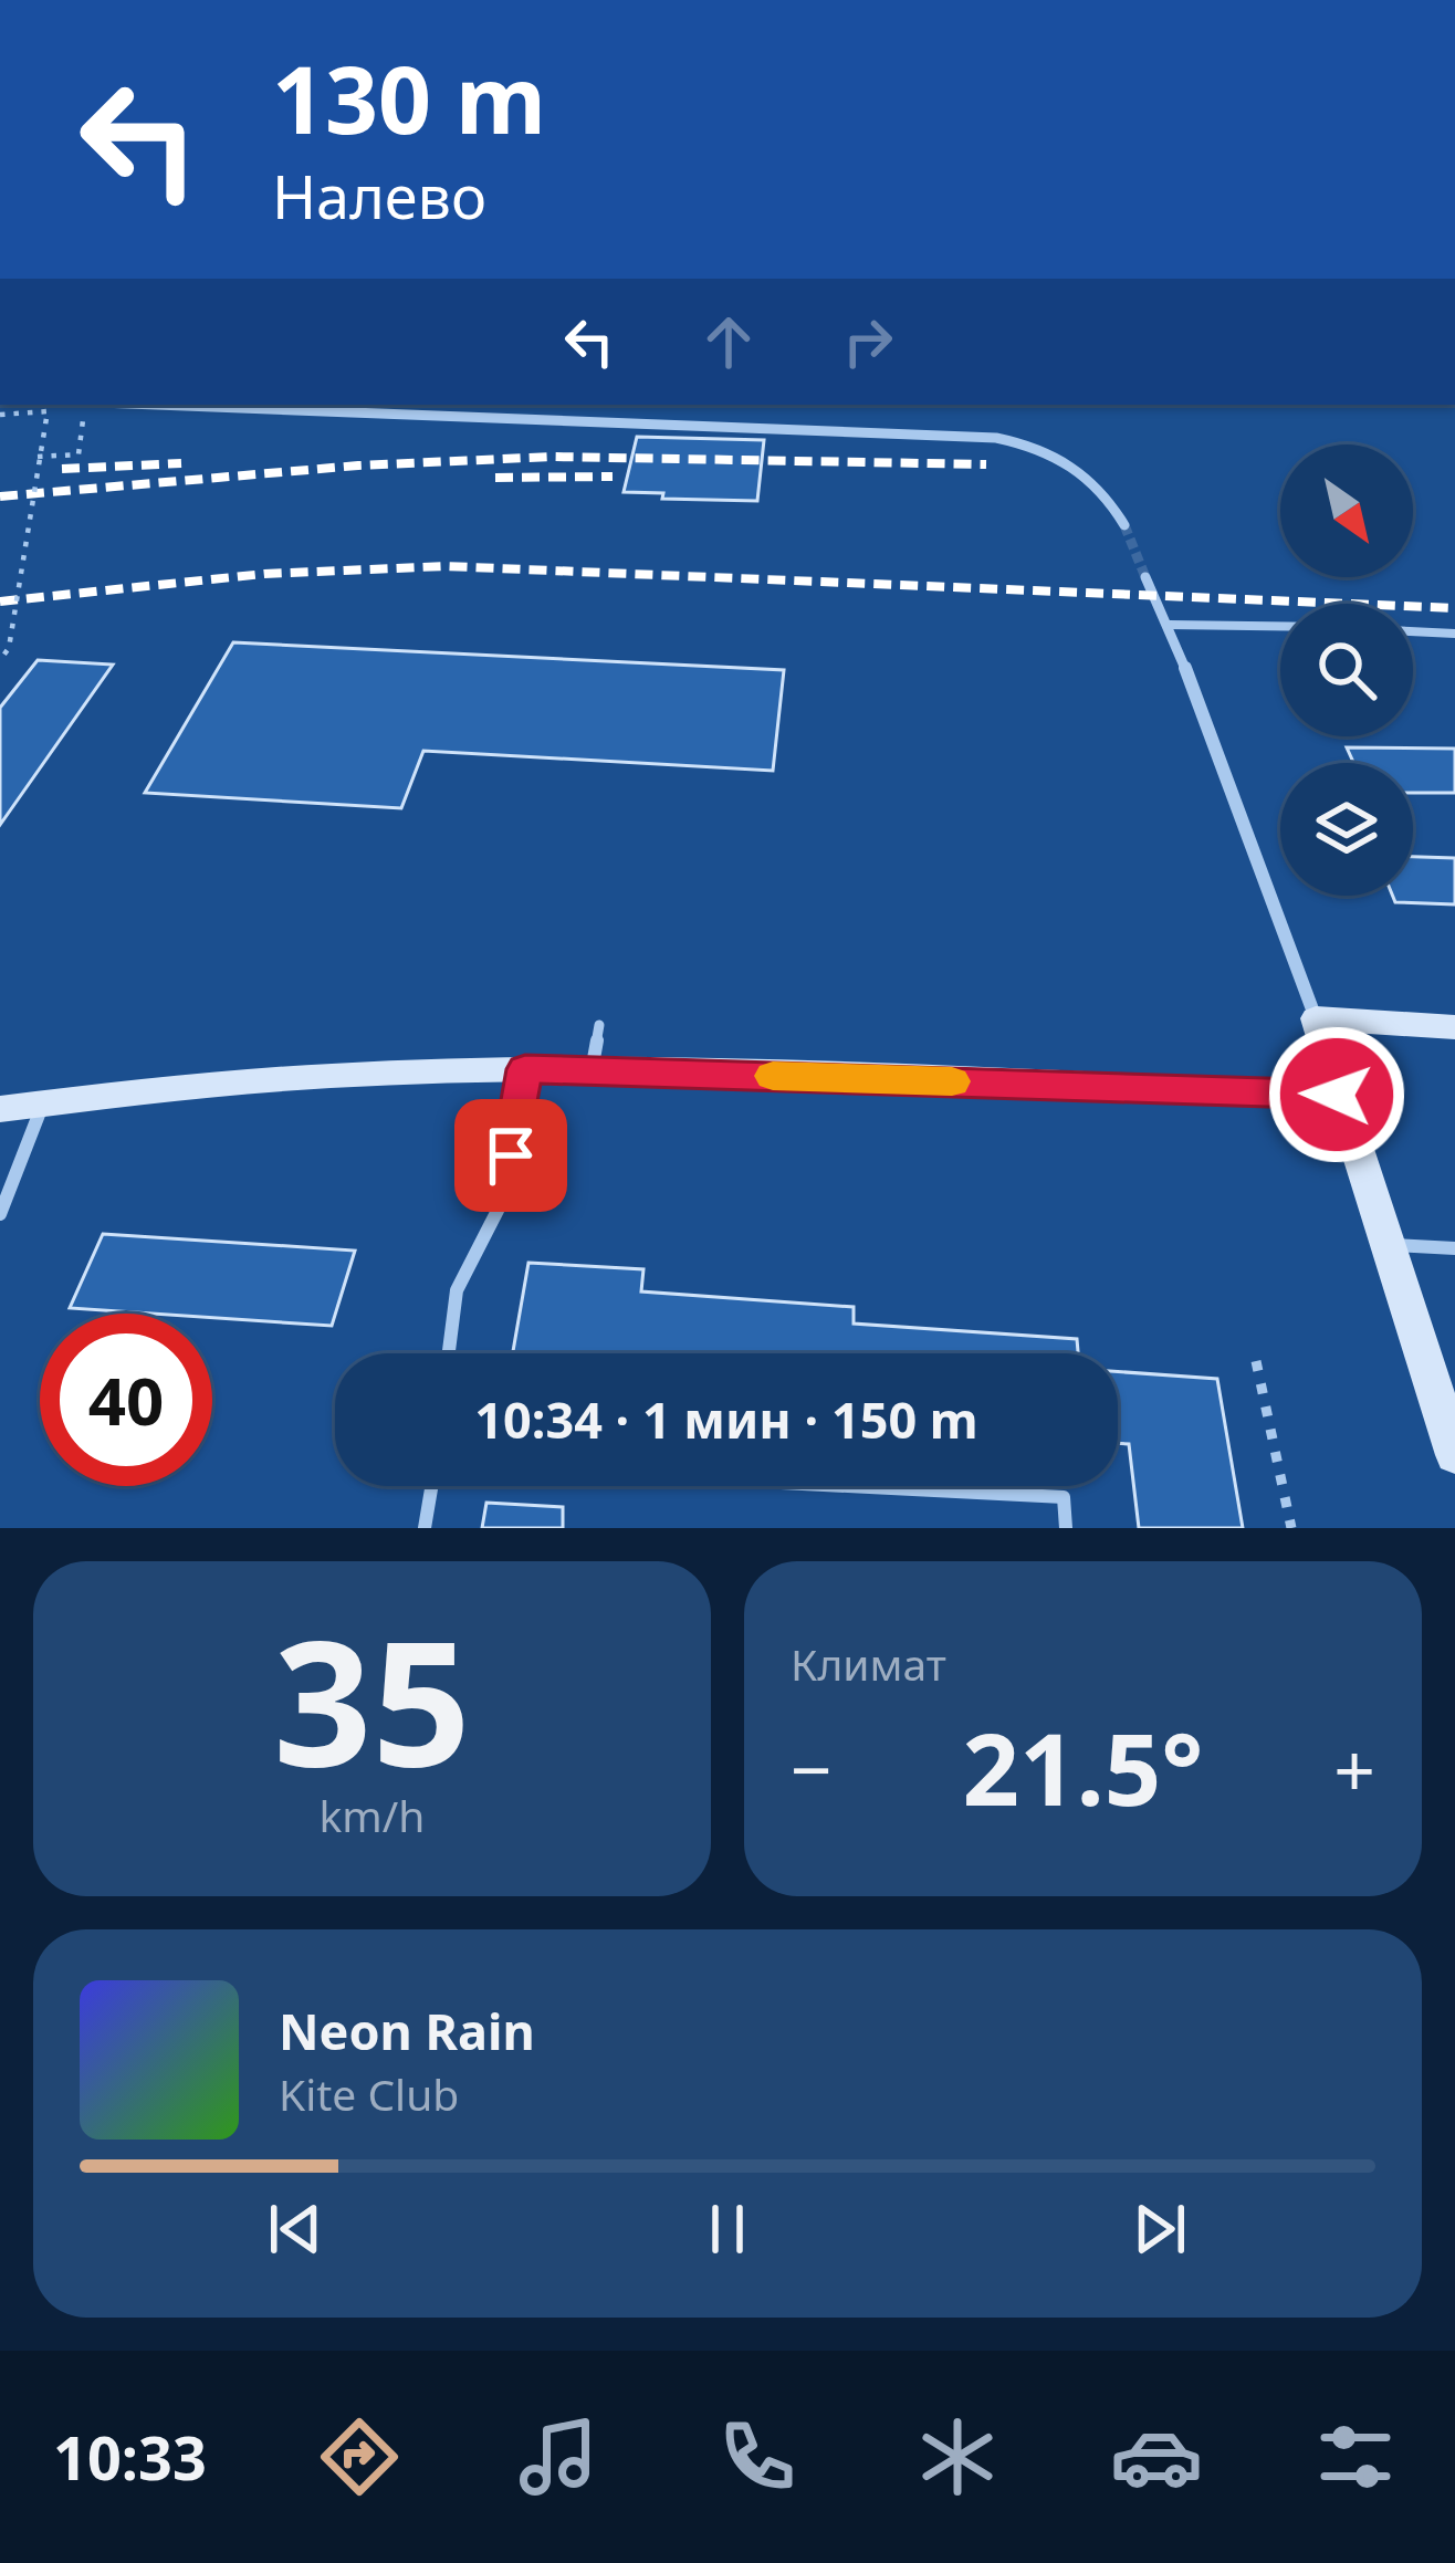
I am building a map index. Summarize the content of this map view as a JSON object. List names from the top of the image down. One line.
{"north":"bottom right","page":{"turn":["130 m","Налево"],"limit":"40","trip":"10:34 · 1 мин · 150 m","tile":[["35","km/h"],"Климат"],"heat":["−","21.5°","+"],"song":["Neon Rain","Kite Club"],"tabs":"10:33"}}
